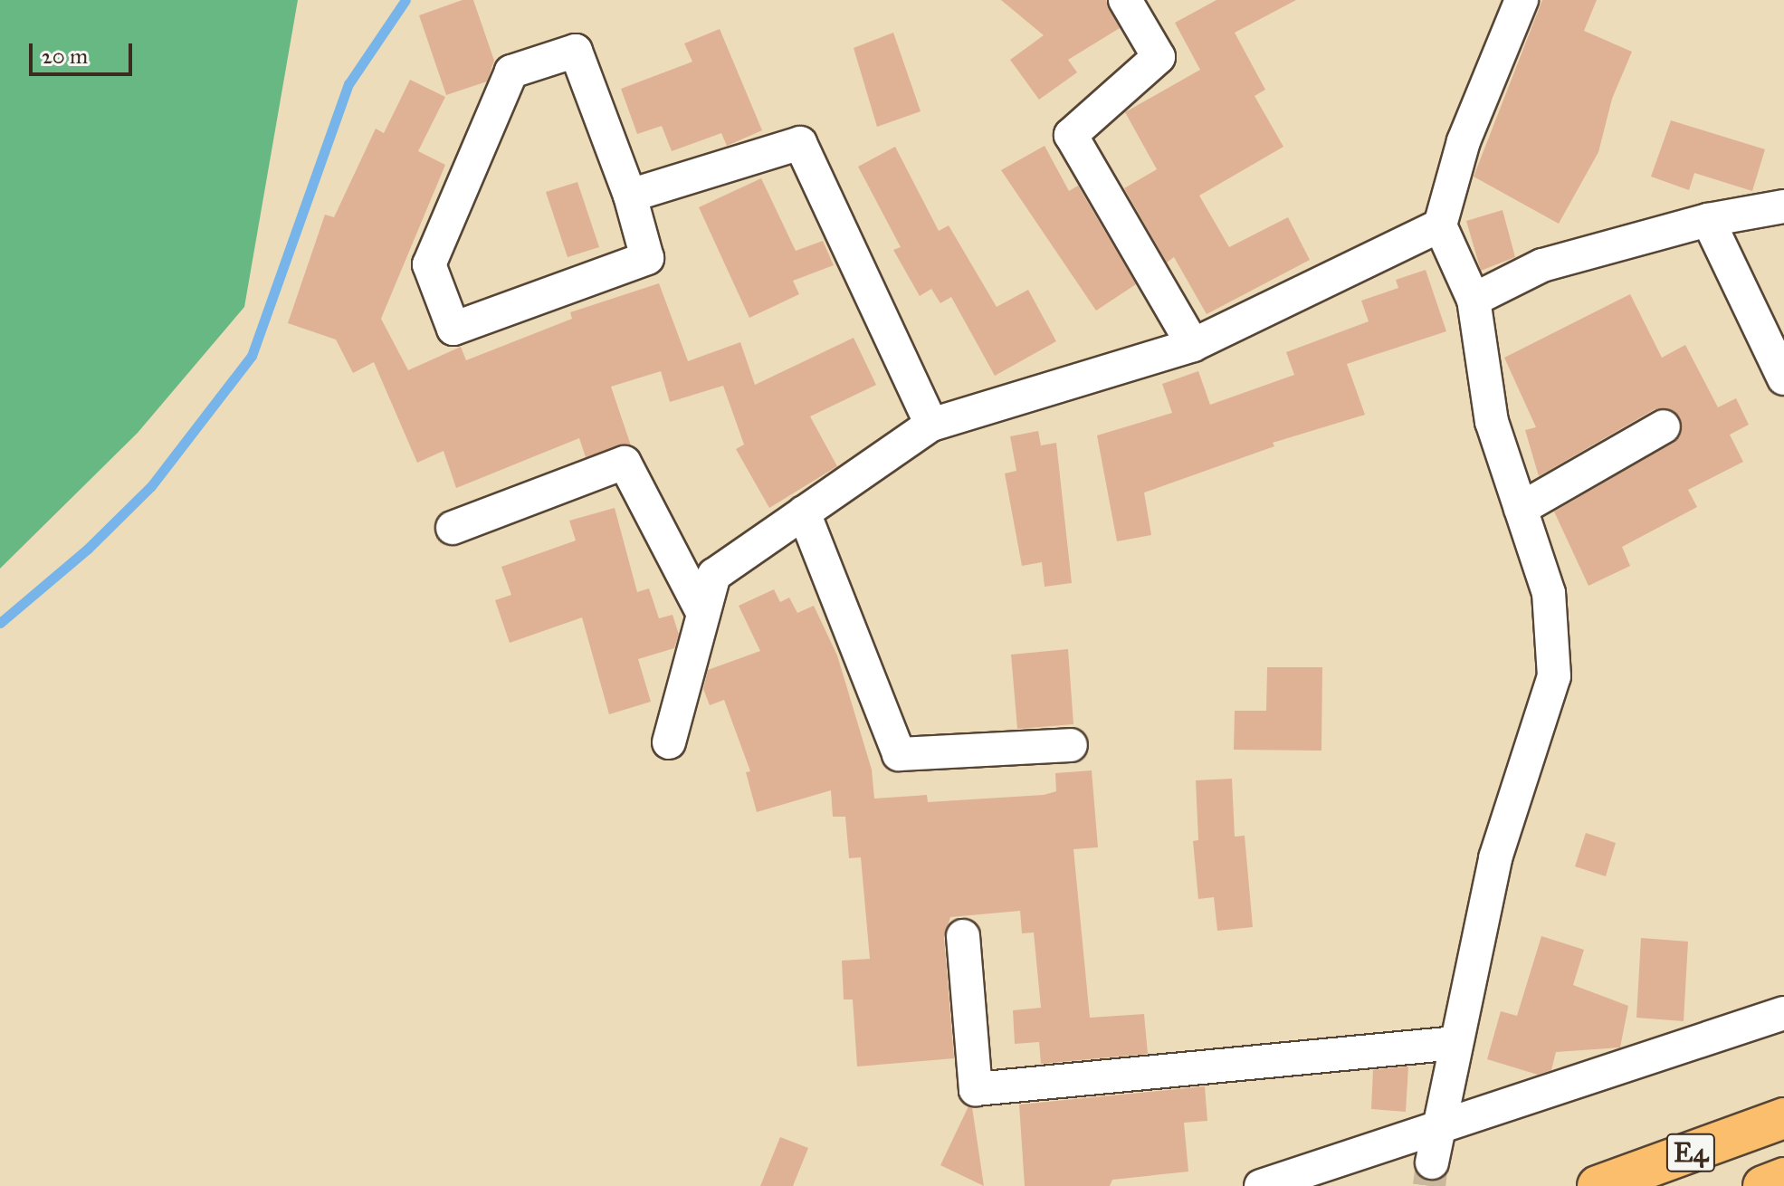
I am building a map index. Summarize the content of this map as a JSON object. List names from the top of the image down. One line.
{"streets":{"highway":["E4"]},"scale_bar":"20 m"}
